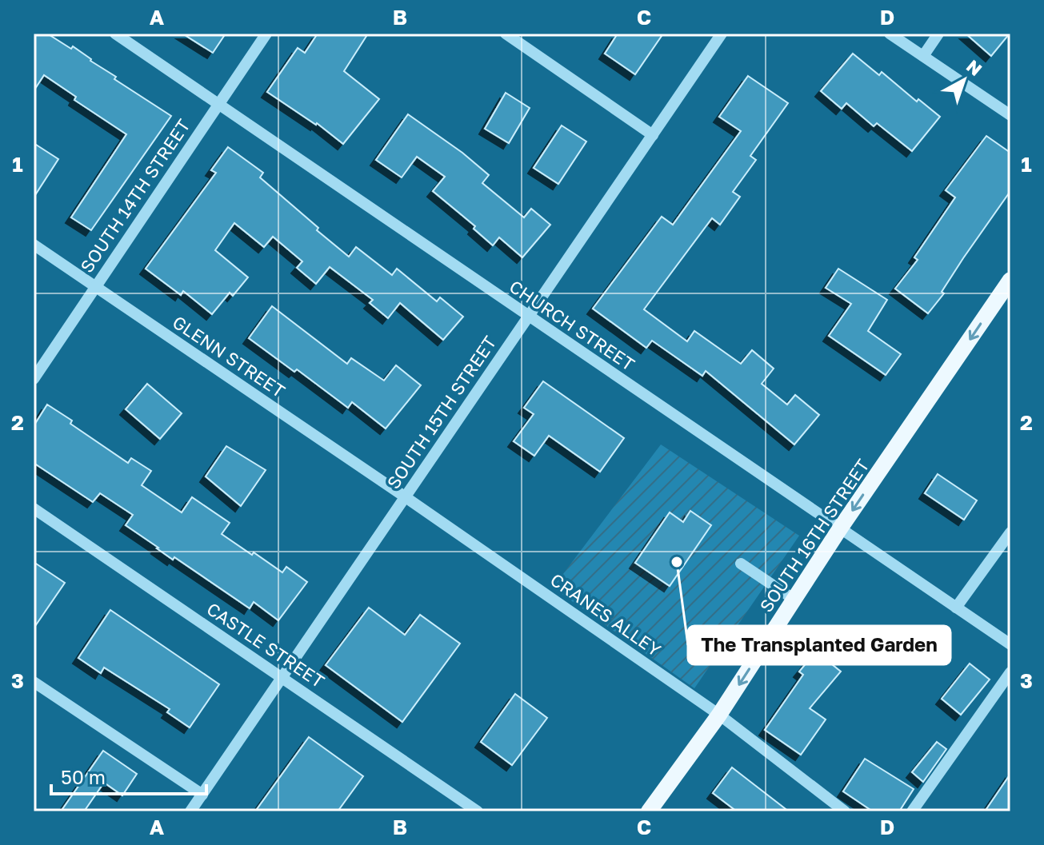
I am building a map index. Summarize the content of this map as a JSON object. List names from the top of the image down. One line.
{"streets":{"main road":["SOUTH 16TH STREET"],"street":["SOUTH 14TH STREET","CHURCH STREET","GLENN STREET","SOUTH 15TH STREET","CRANES ALLEY","CASTLE STREET"]},"crossings":[["SOUTH 14TH STREET","CHURCH STREET"],["SOUTH 14TH STREET","GLENN STREET"],["CHURCH STREET","SOUTH 15TH STREET"],["CHURCH STREET","SOUTH 16TH STREET"],["GLENN STREET","SOUTH 15TH STREET"],["GLENN STREET","CRANES ALLEY"],["SOUTH 15TH STREET","CRANES ALLEY"],["SOUTH 15TH STREET","CASTLE STREET"],["SOUTH 16TH STREET","CRANES ALLEY"]],"one_way":["SOUTH 16TH STREET"],"places":["The Transplanted Garden"],"scale_bar":"50 m","north":"top right","grid":{"columns":["A","B","C","D"],"rows":["1","2","3"]}}
